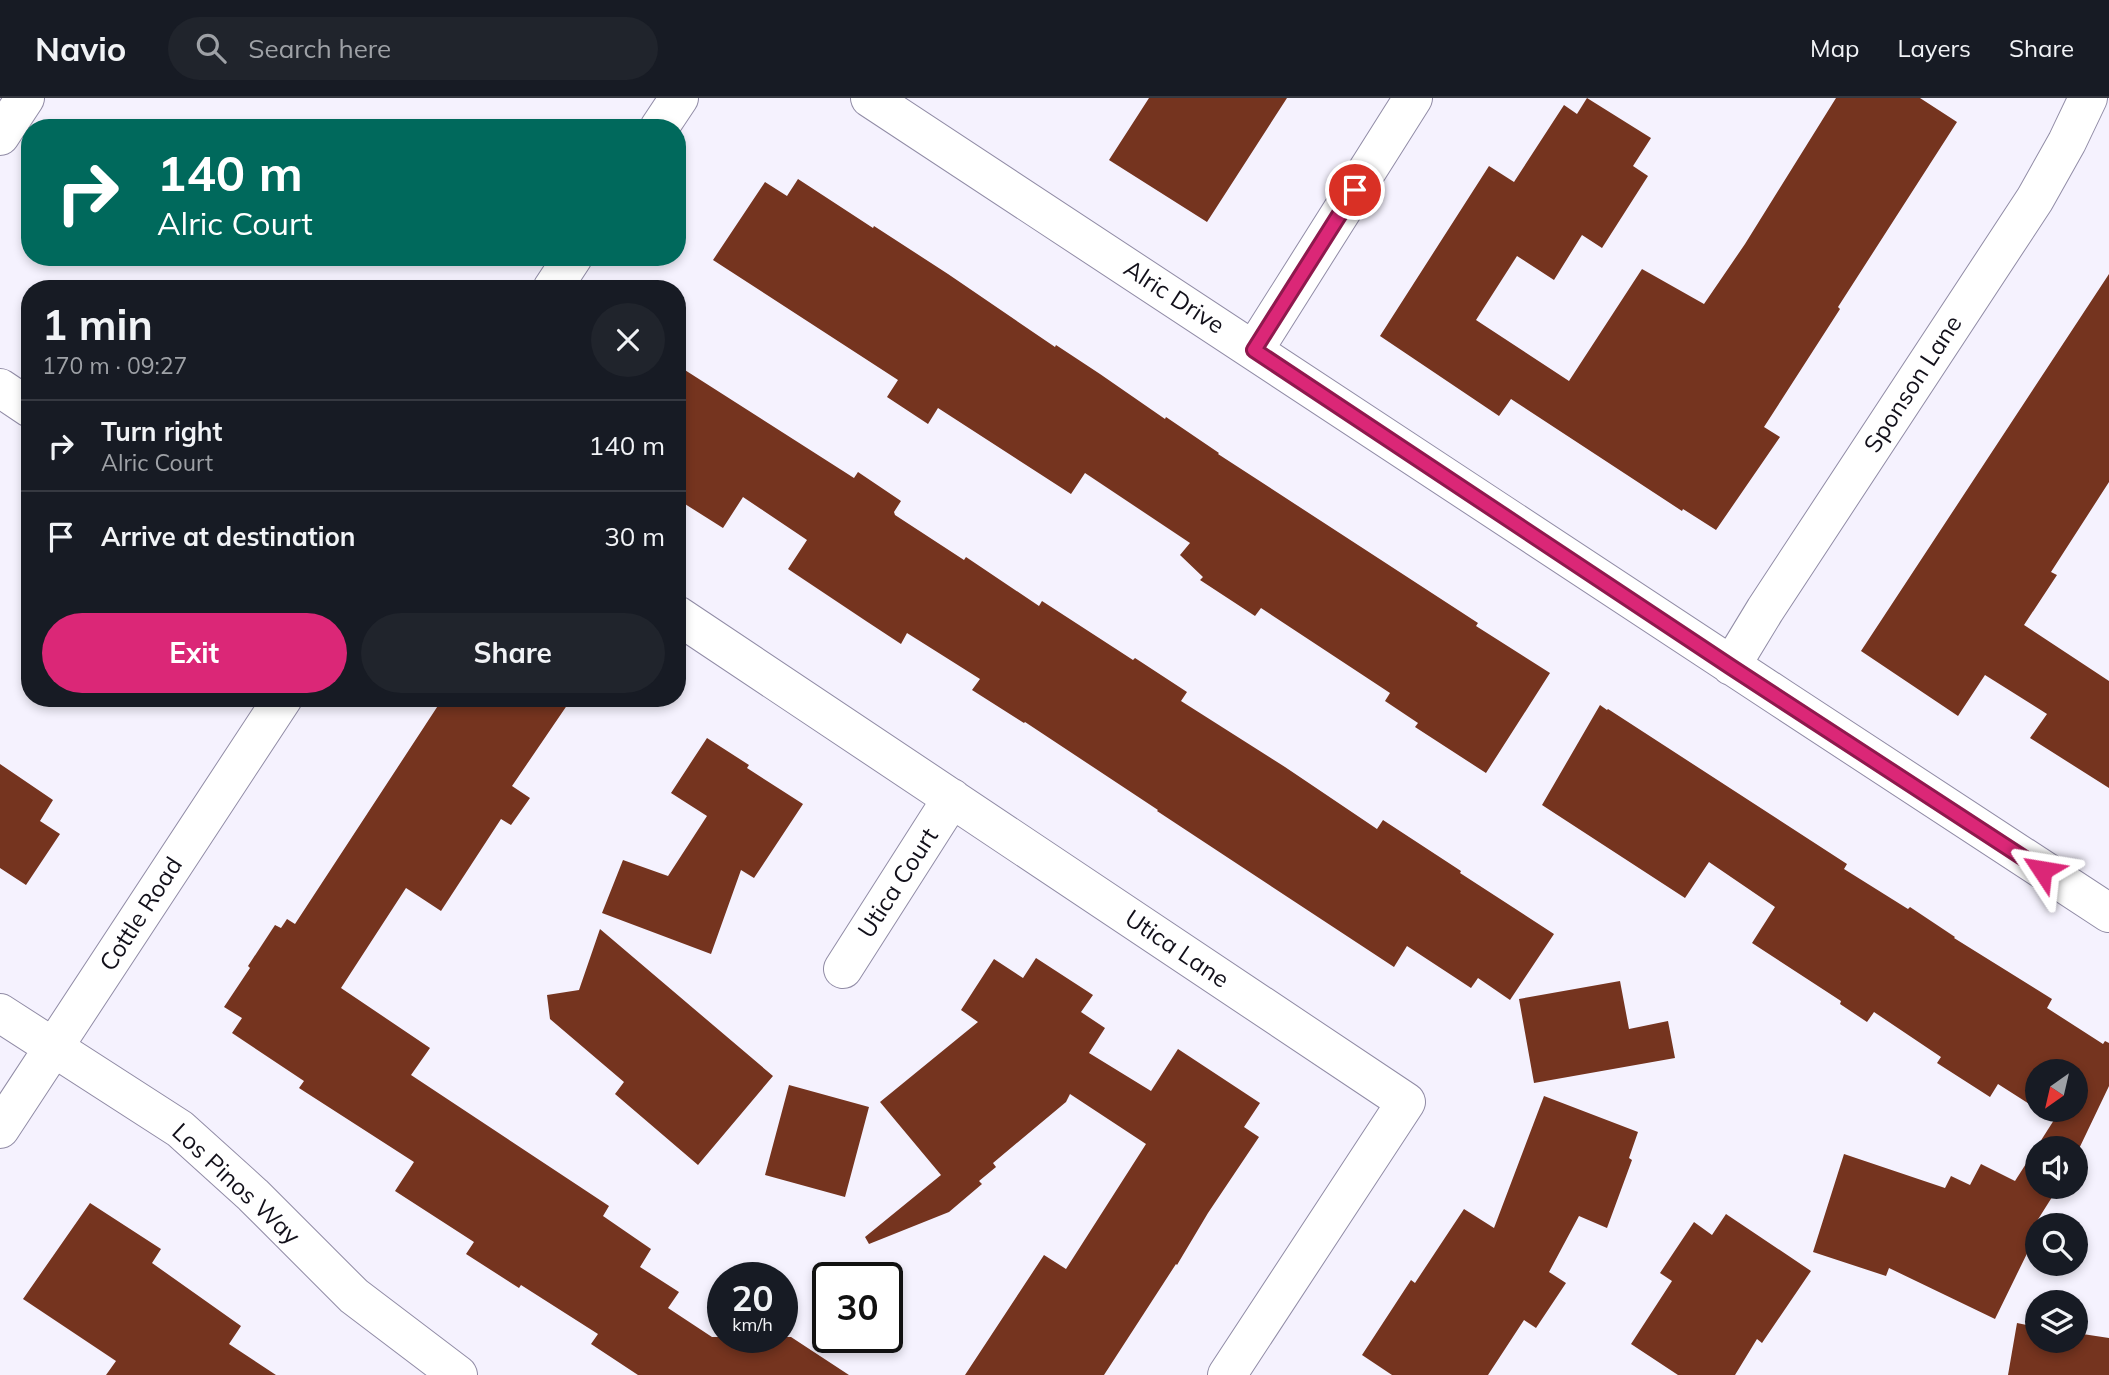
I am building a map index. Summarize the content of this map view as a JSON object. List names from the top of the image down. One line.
{"streets":{"street":["Alric Drive","Sponson Lane","Utica Court","Cottle Road","Utica Lane","Los Pinos Way"]},"crossings":[["Alric Drive","Sponson Lane"],["Utica Court","Utica Lane"],["Cottle Road","Los Pinos Way"]],"north":"bottom left","page":{"header":"Navio","search":"Search here","nav":["Map","Layers","Share"],"turn":["140 m","Alric Court"],"heading":["1 min","170 m · 09:27"],"list":[{"name":"Turn right","note":"Alric Court","value":"140 m"},{"name":"Arrive at destination","value":"30 m"}],"buttons":["Exit","Share"],"speed":"20 km/h","limit":"30"}}
